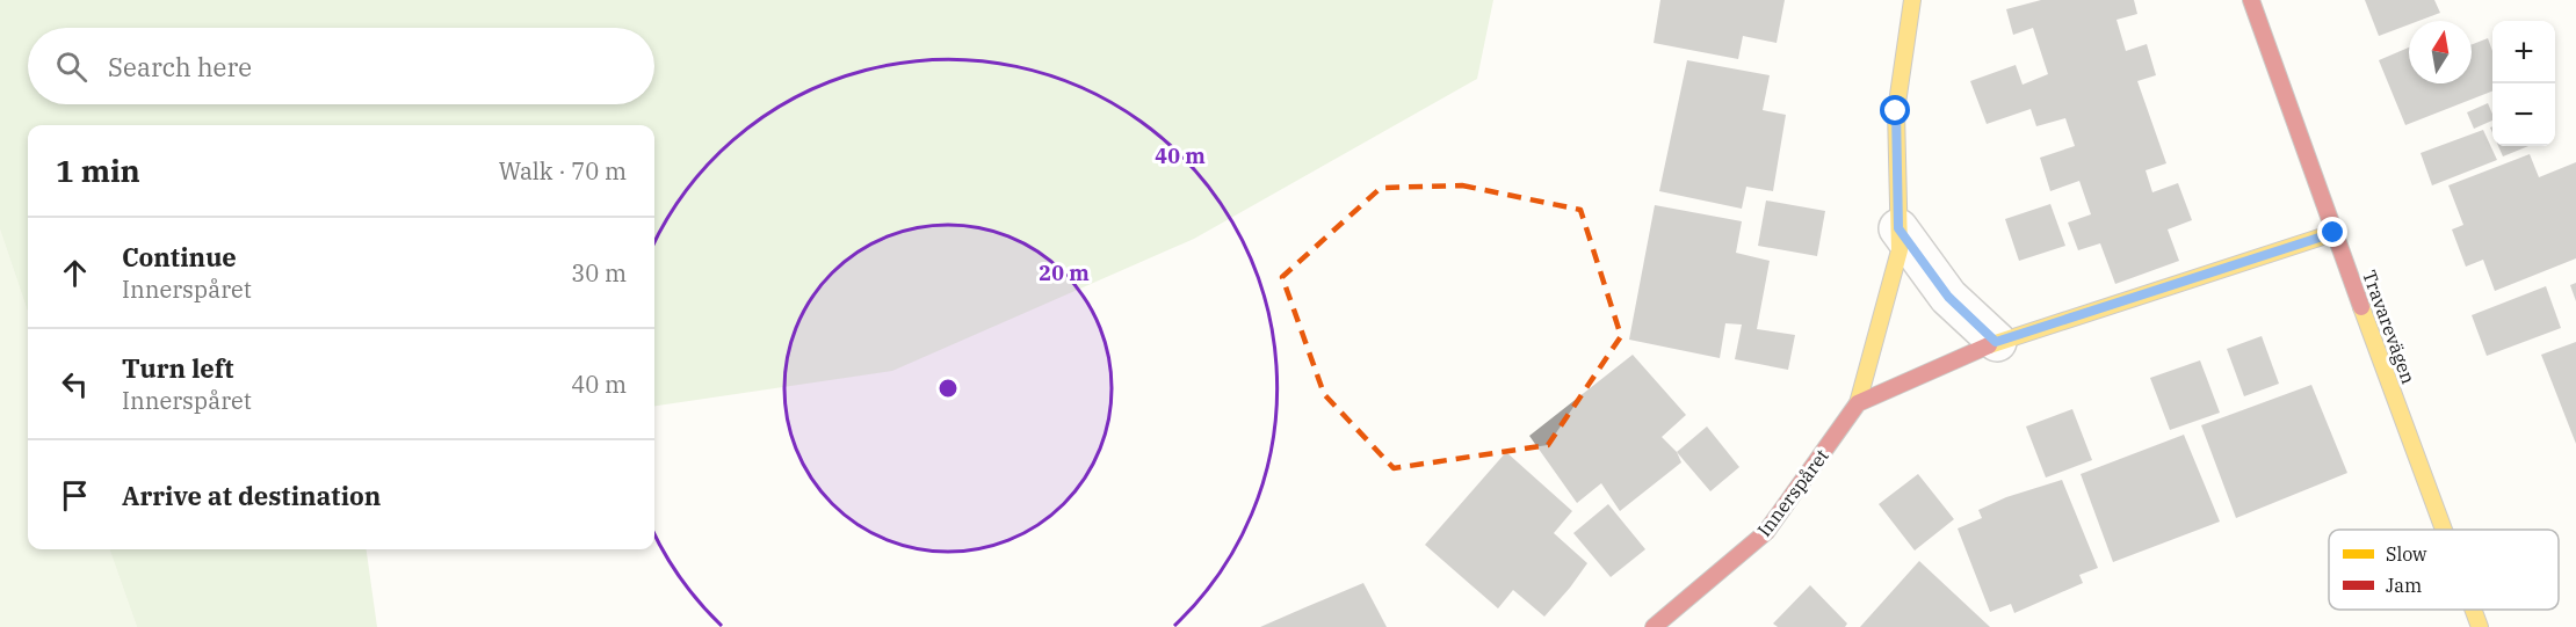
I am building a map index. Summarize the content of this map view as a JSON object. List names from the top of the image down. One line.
{"streets":{"street":["Travarevägen","Innerspåret"]},"legend":["Slow","Jam"],"north":"top","page":{"map_buttons":["+","−"],"search":"Search here","heading":["1 min","Walk · 70 m"],"list":[["Continue","Innerspåret","30 m"],["Turn left","Innerspåret","40 m"],"Arrive at destination"]},"rings":["40 m","20 m"]}
